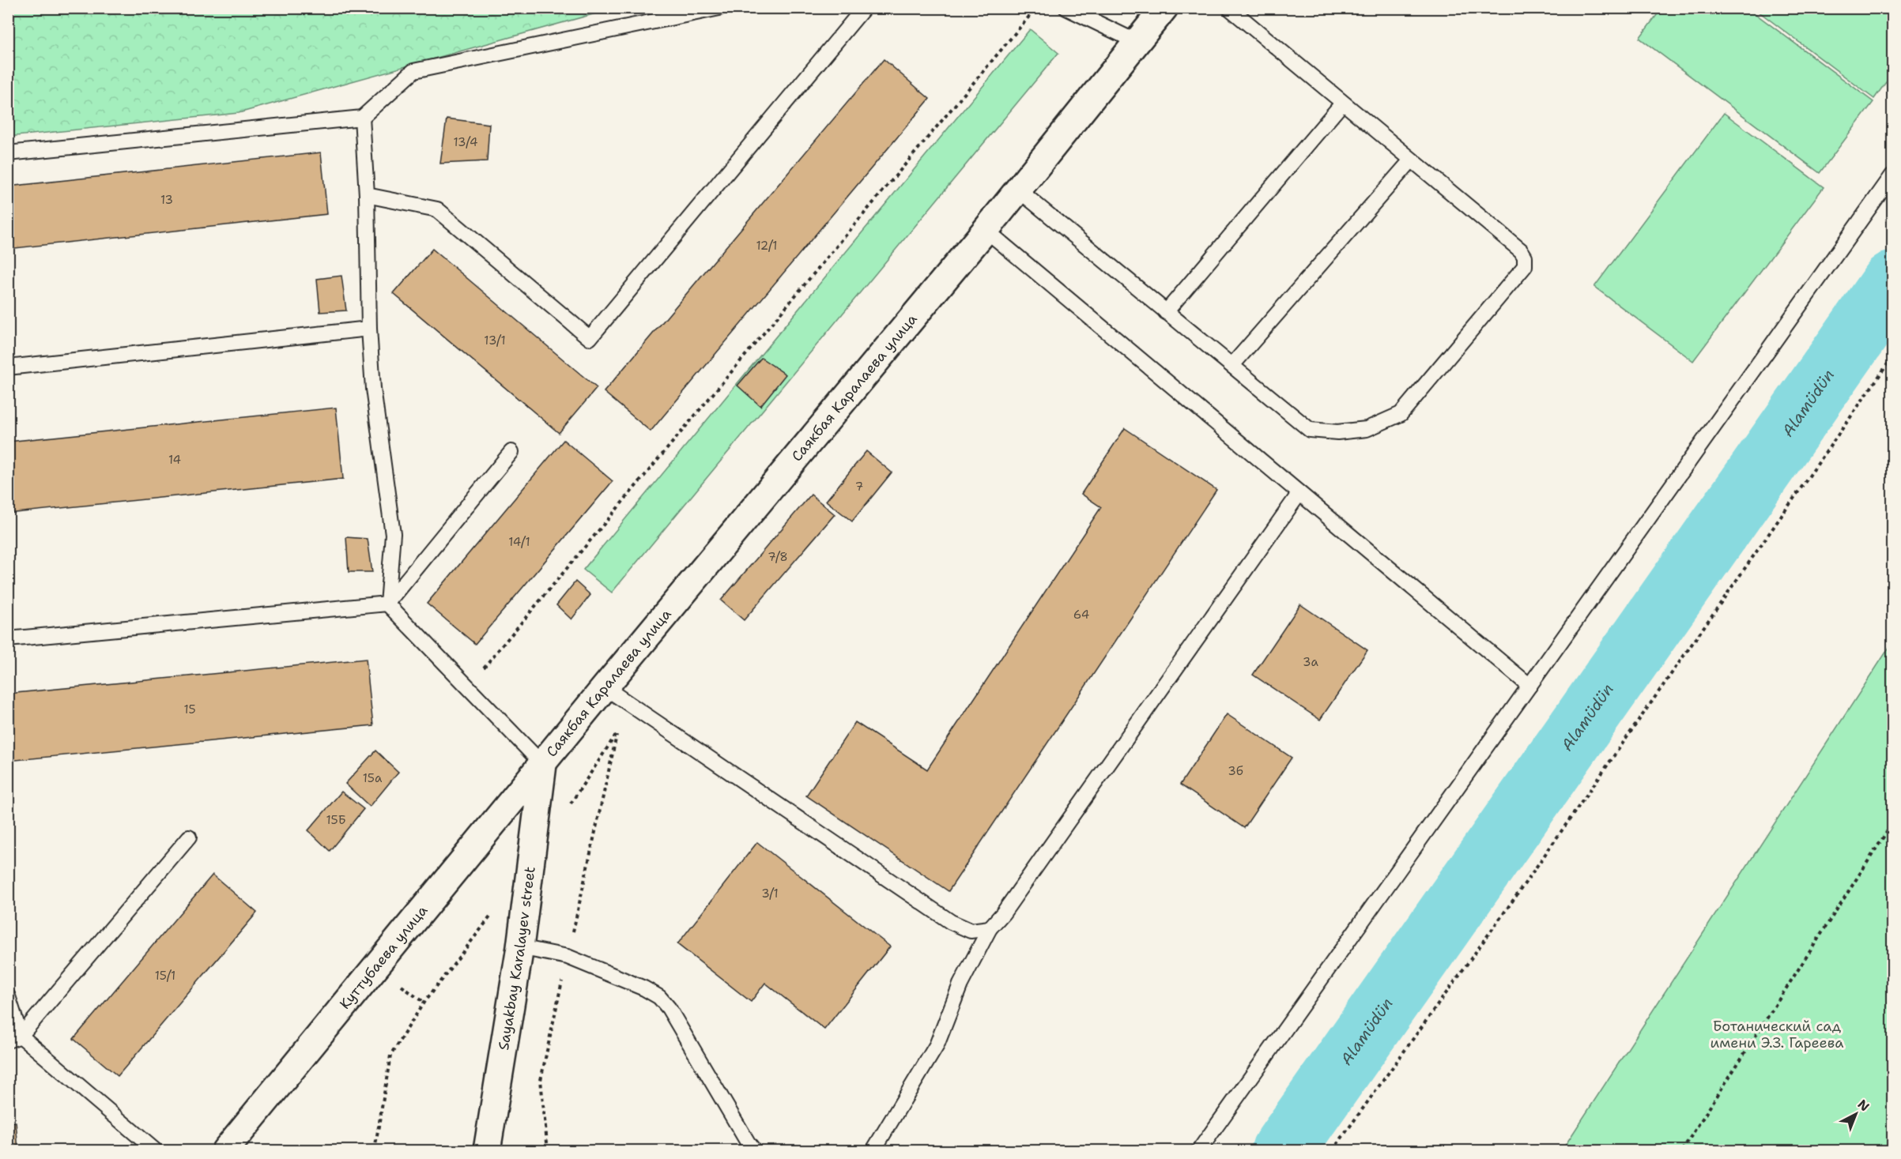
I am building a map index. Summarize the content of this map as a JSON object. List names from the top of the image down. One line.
{"streets":{"main road":["Саякбая Каралаева улица","Куттубаева улица","Sayakbay Karalayev street"]},"crossings":[["Саякбая Каралаева улица","Куттубаева улица"],["Саякбая Каралаева улица","Sayakbay Karalayev street"],["Куттубаева улица","Sayakbay Karalayev street"]],"water":["Alamüdün"],"parks":["Ботанический сад имени Э.З. Гареева"],"house_numbers":["13/4","13","12/1","13/1","14","7","14/1","7/8","64","3а","15","3б","15а","15Б","3/1","15/1"],"north":"top right"}
